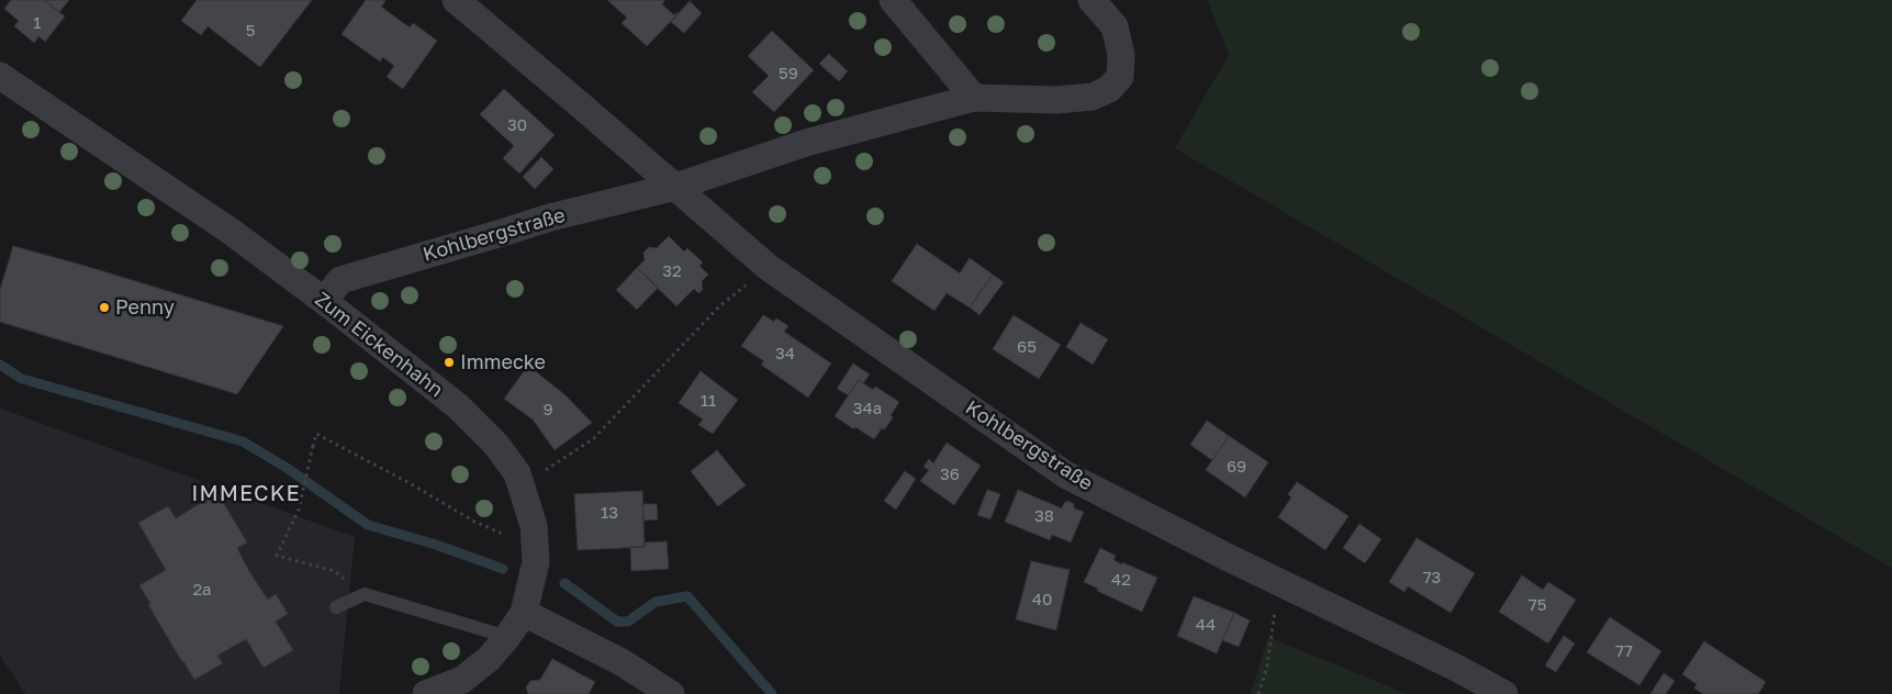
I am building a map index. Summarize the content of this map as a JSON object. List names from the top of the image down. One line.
{"streets":{"street":["Kohlbergstraße","Zum Eickenhahn"]},"crossings":[["Kohlbergstraße","Zum Eickenhahn"]],"districts":["IMMECKE"],"places":["Penny","Immecke"],"house_numbers":["1","5","59","30","32","65","34","11","34a","9","69","36","13","38","73","42","2a","40","75","44","77"]}
